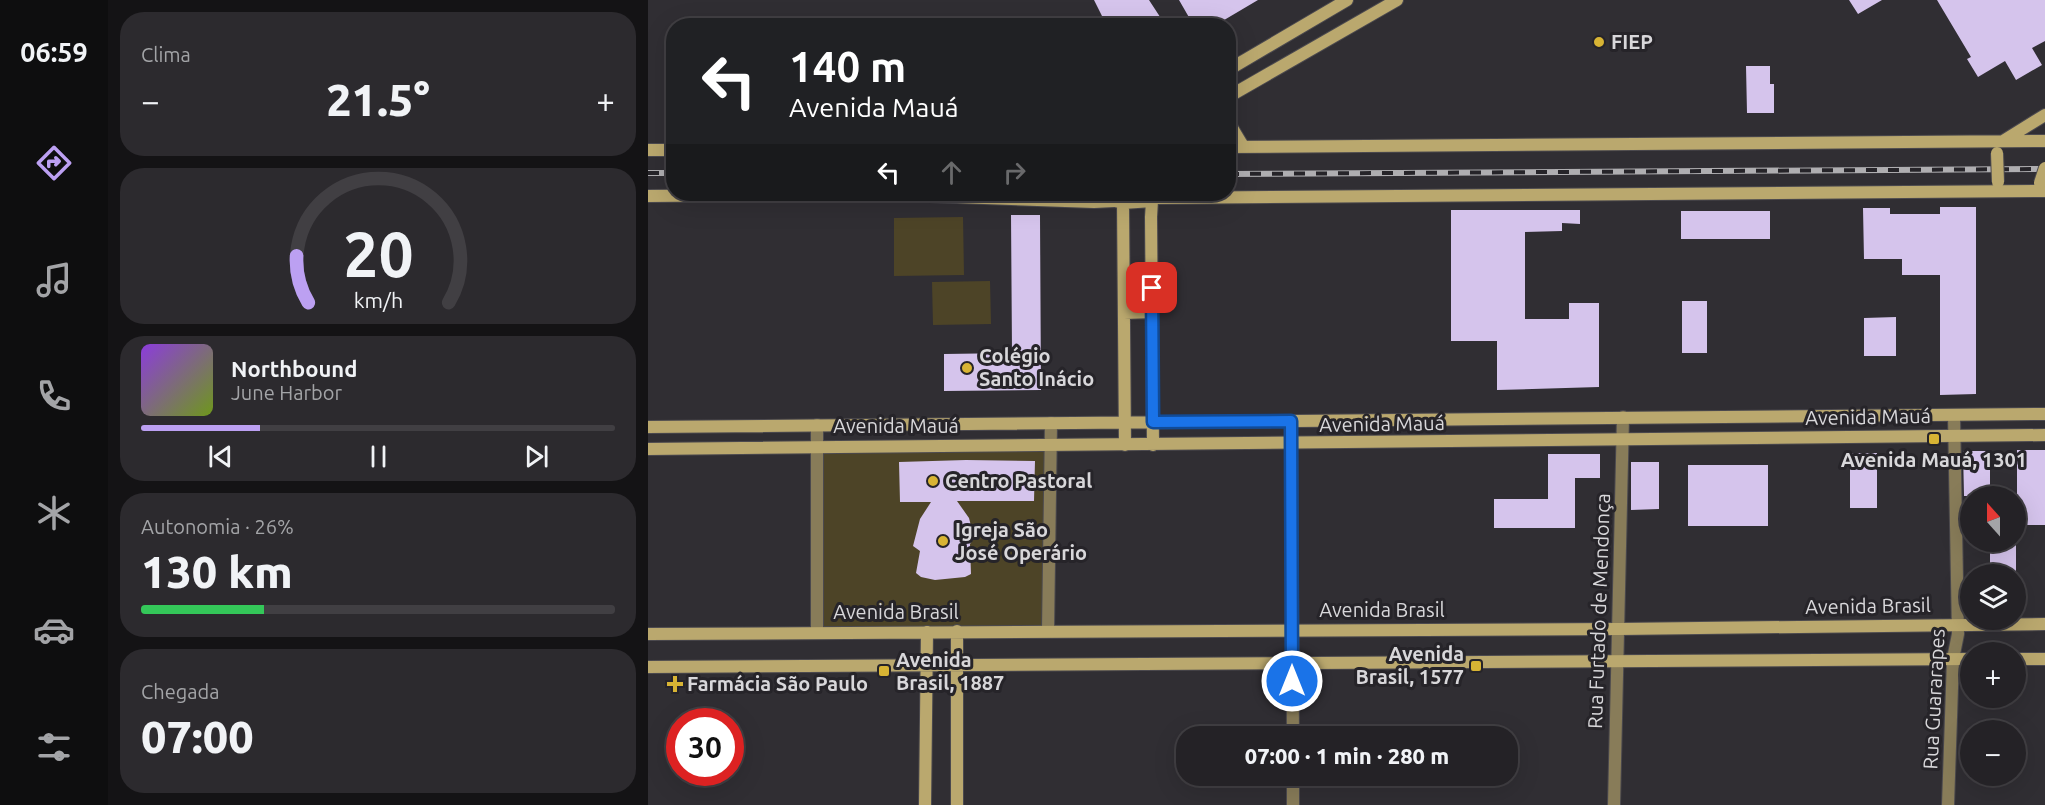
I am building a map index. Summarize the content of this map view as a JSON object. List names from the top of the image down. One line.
{"streets":{"main road":["Avenida Mauá","Avenida Brasil"],"street":["Rua Furtado de Mendonça","Rua Guararapes"]},"crossings":[["Avenida Mauá","Rua Furtado de Mendonça"],["Avenida Mauá","Rua Guararapes"],["Avenida Brasil","Rua Furtado de Mendonça"],["Avenida Brasil","Rua Guararapes"]],"places":{"other":["FIEP","Colégio Santo Inácio","Centro Pastoral","Igreja São José Operário"],"transit":["Avenida Mauá, 1301","Avenida Brasil, 1577","Avenida Brasil, 1887"],"health":["Farmácia São Paulo"]},"north":"top","page":{"tabs":"06:59","tile":["Clima",["Autonomia · 26%","130 km"],["Chegada","07:00"]],"turn":["140 m","Avenida Mauá"],"heat":["−","21.5°","+"],"song":["Northbound","June Harbor"],"map_buttons":["+","−"],"limit":"30","trip":"07:00 · 1 min · 280 m","gauge":["20","km/h"]}}
